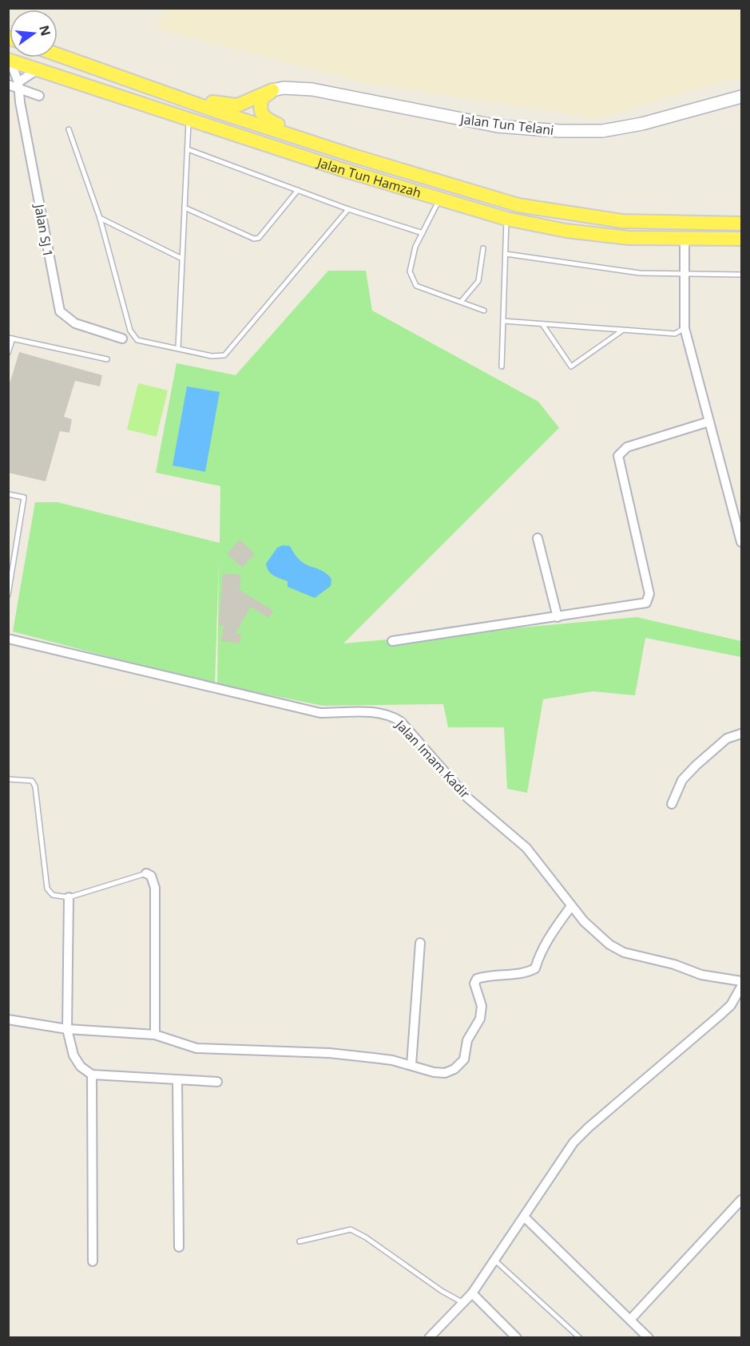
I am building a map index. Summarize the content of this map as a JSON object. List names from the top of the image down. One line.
{"streets":{"main road":["Jalan Tun Hamzah"],"street":["Jalan Tun Telani","Jalan SJ 1","Jalan Imam Kadir"]},"crossings":[["Jalan Tun Hamzah","Jalan SJ 1"]],"north":"right"}
